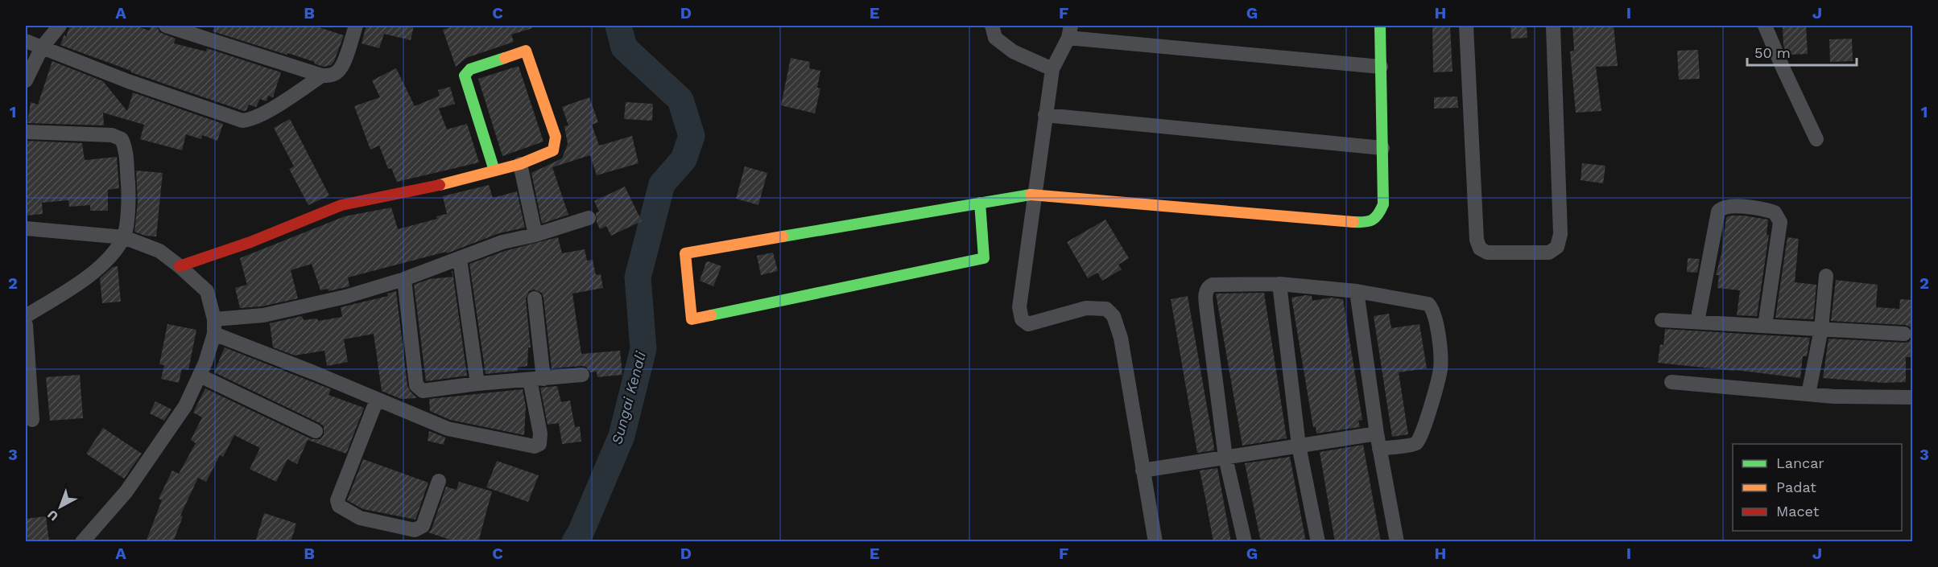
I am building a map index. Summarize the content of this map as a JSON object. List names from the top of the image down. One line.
{"water":["Sungai Kenali"],"legend":["Lancar","Padat","Macet"],"scale_bar":"50 m","north":"bottom left","grid":{"columns":["A","B","C","D","E","F","G","H","I","J"],"rows":["1","2","3"]}}
